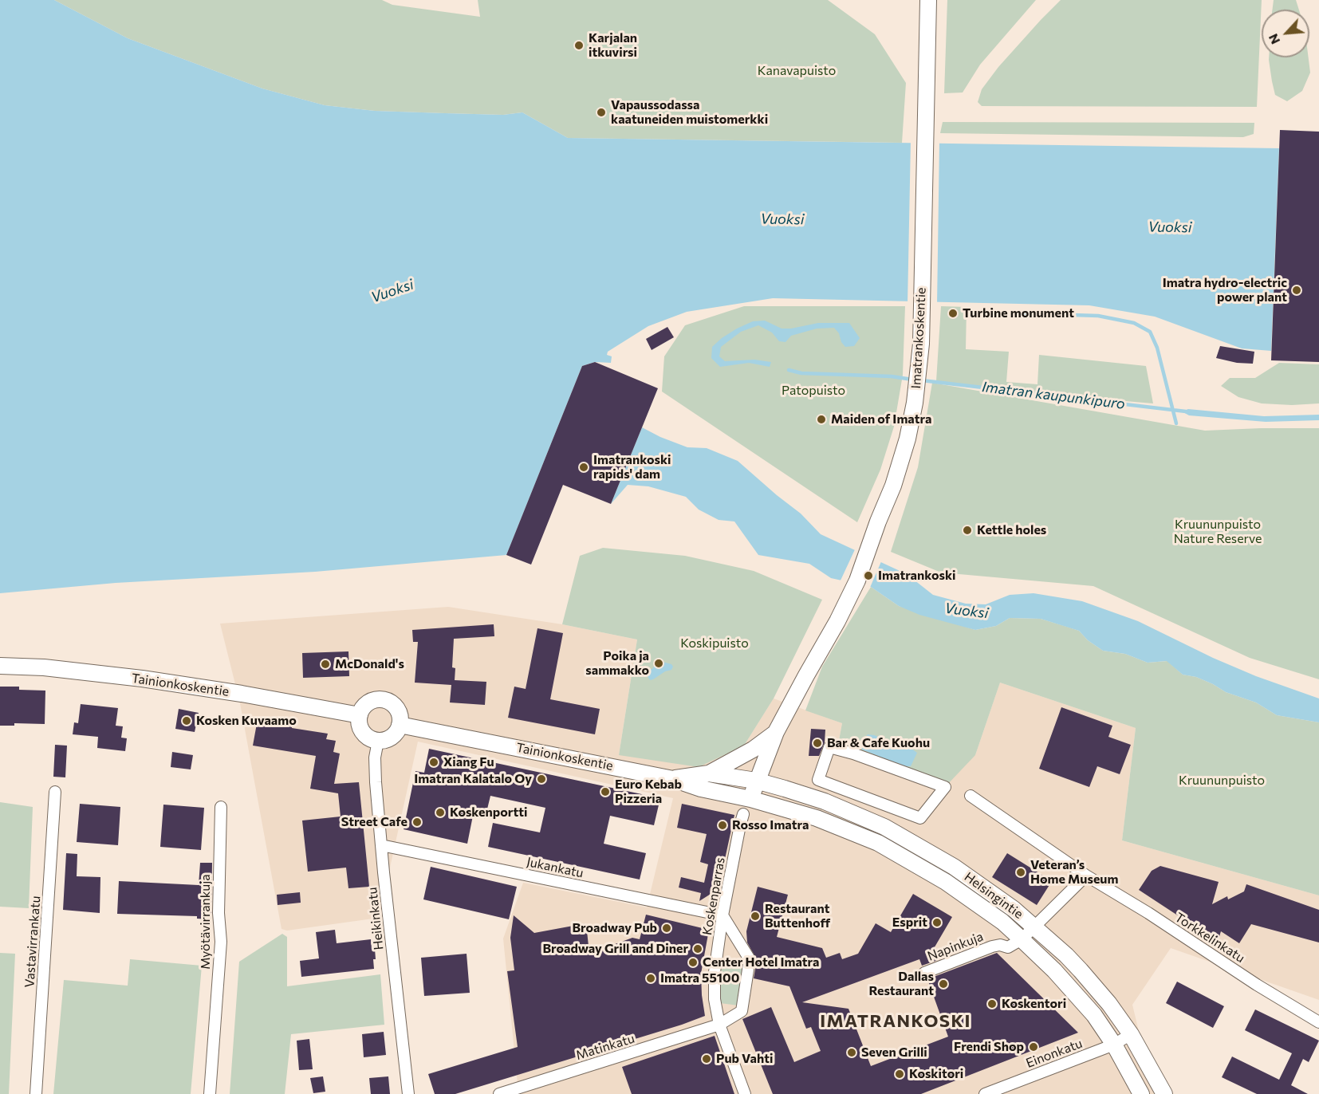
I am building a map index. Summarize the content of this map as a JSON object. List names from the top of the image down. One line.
{"streets":{"main road":["Imatrankoskentie","Tainionkoskentie","Helsingintie"],"street":["Jukankatu","Koskenparras","Heikinkatu","Myötävirrankuja","Torkkelinkatu","Vastavirrankatu","Napinkuja","Matinkatu","Einonkatu"]},"crossings":[["Imatrankoskentie","Tainionkoskentie"],["Imatrankoskentie","Helsingintie"],["Tainionkoskentie","Helsingintie"],["Tainionkoskentie","Heikinkatu"],["Jukankatu","Koskenparras"],["Jukankatu","Heikinkatu"],["Jukankatu","Matinkatu"],["Helsingintie","Napinkuja"],["Helsingintie","Einonkatu"],["Koskenparras","Matinkatu"]],"districts":["IMATRANKOSKI"],"water":["Vuoksi","Imatran kaupunkipuro"],"parks":["Kanavapuisto","Patopuisto","Kruununpuisto Nature Reserve","Koskipuisto","Kruununpuisto"],"places":["Karjalan itkuvirsi","Vapaussodassa kaatuneiden muistomerkki","Imatra hydro-electric power plant","Turbine monument","Maiden of Imatra","Imatrankoski rapids' dam","Kettle holes","Imatrankoski","Poika ja sammakko","McDonald's","Kosken Kuvaamo","Bar & Cafe Kuohu","Xiang Fu","Imatran Kalatalo Oy","Euro Kebab Pizzeria","Koskenportti","Street Cafe","Rosso Imatra","Veteran’s Home Museum","Restaurant Buttenhoff","Esprit","Broadway Pub","Broadway Grill and Diner","Center Hotel Imatra","Imatra 55100","Dallas Restaurant","Koskentori","Frendi Shop","Seven Grilli","Pub Vahti","Koskitori"],"north":"bottom left"}
